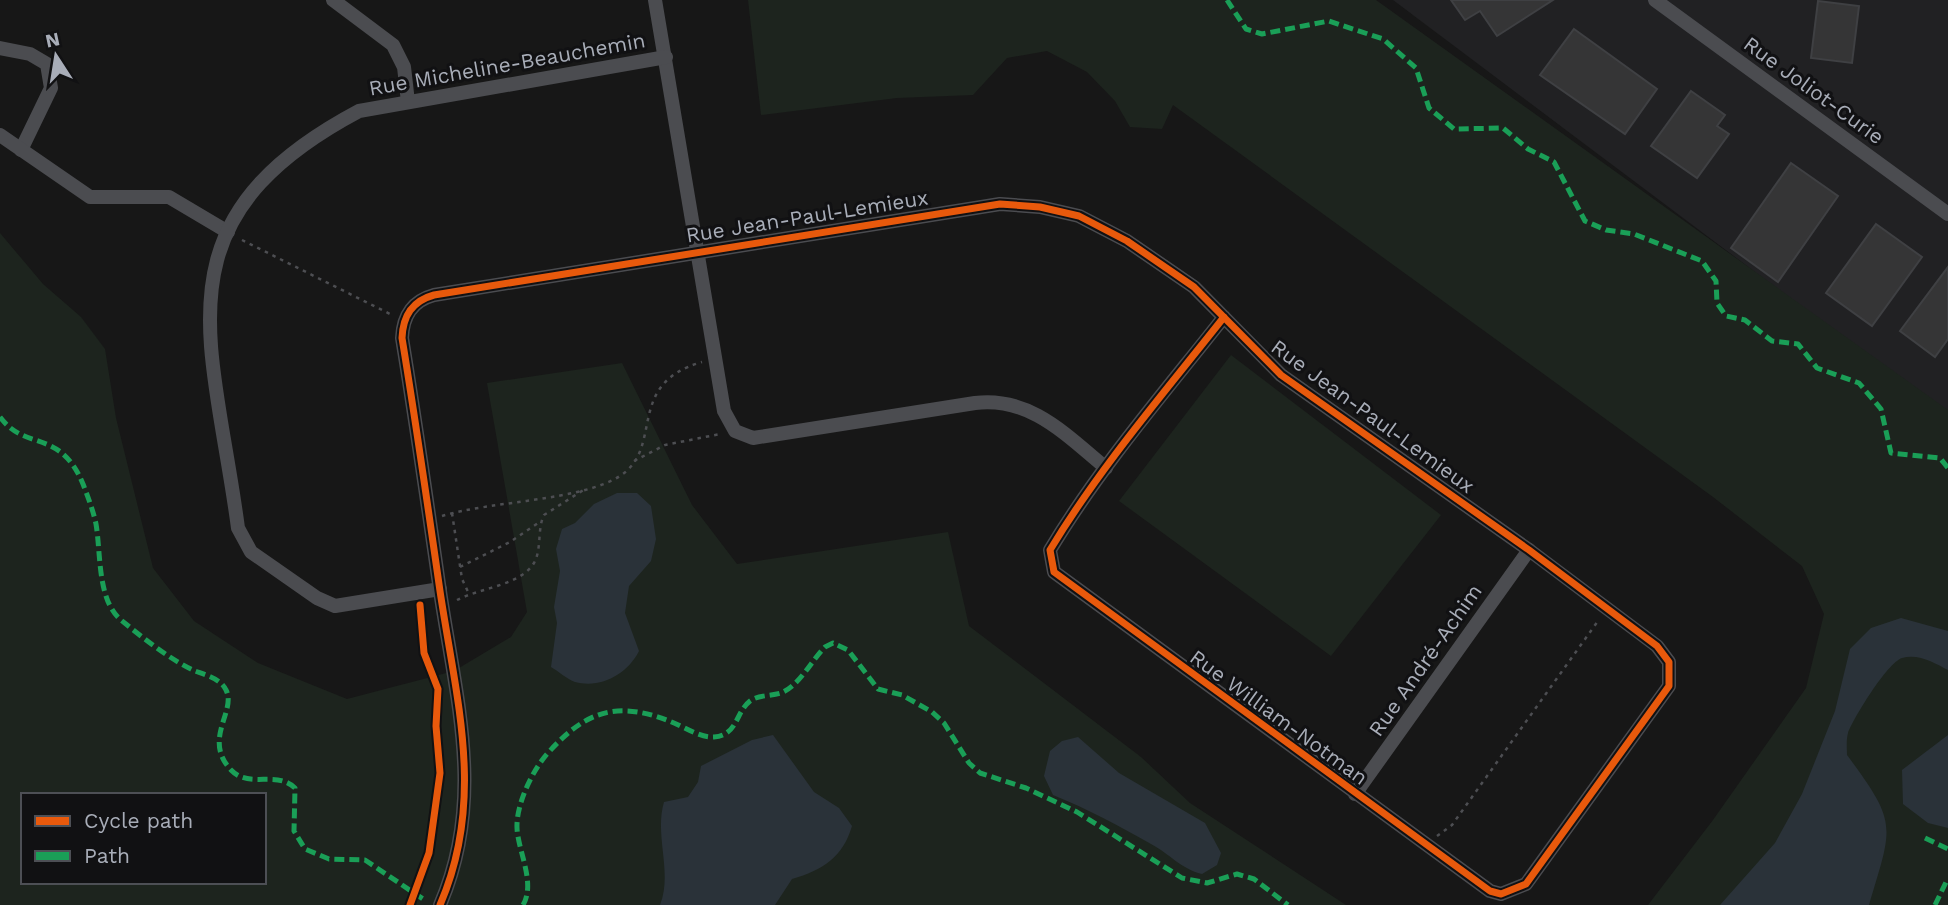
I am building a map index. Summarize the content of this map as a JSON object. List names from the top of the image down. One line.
{"streets":{"street":["Rue Micheline-Beauchemin","Rue Joliot-Curie","Rue Jean-Paul-Lemieux","Rue André-Achim","Rue William-Notman"]},"crossings":[["Rue Jean-Paul-Lemieux","Rue André-Achim"],["Rue Jean-Paul-Lemieux","Rue William-Notman"],["Rue André-Achim","Rue William-Notman"]],"legend":["Cycle path","Path"],"north":"top"}
